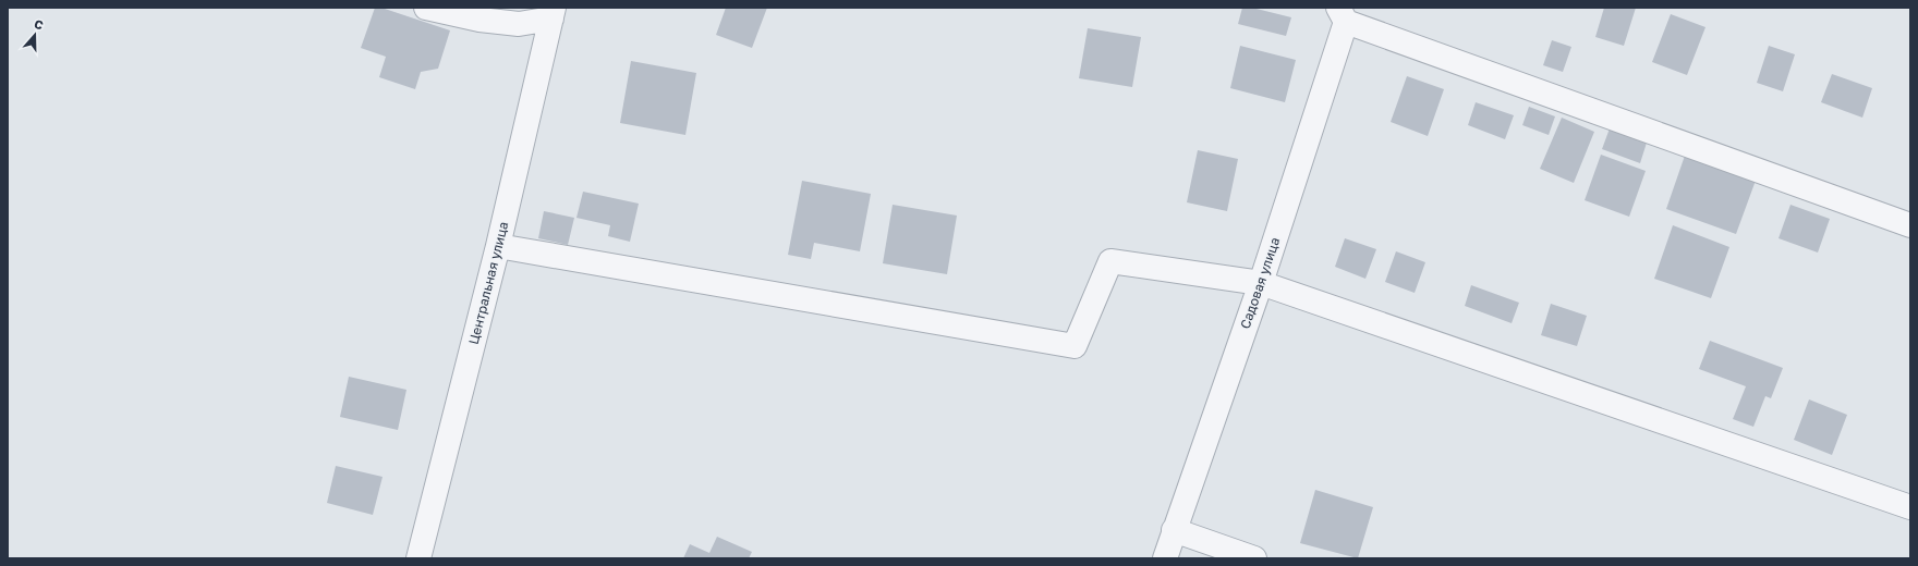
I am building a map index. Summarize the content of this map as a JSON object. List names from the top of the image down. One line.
{"streets":{"street":["Центральная улица","Садовая улица"]},"north":"top"}
